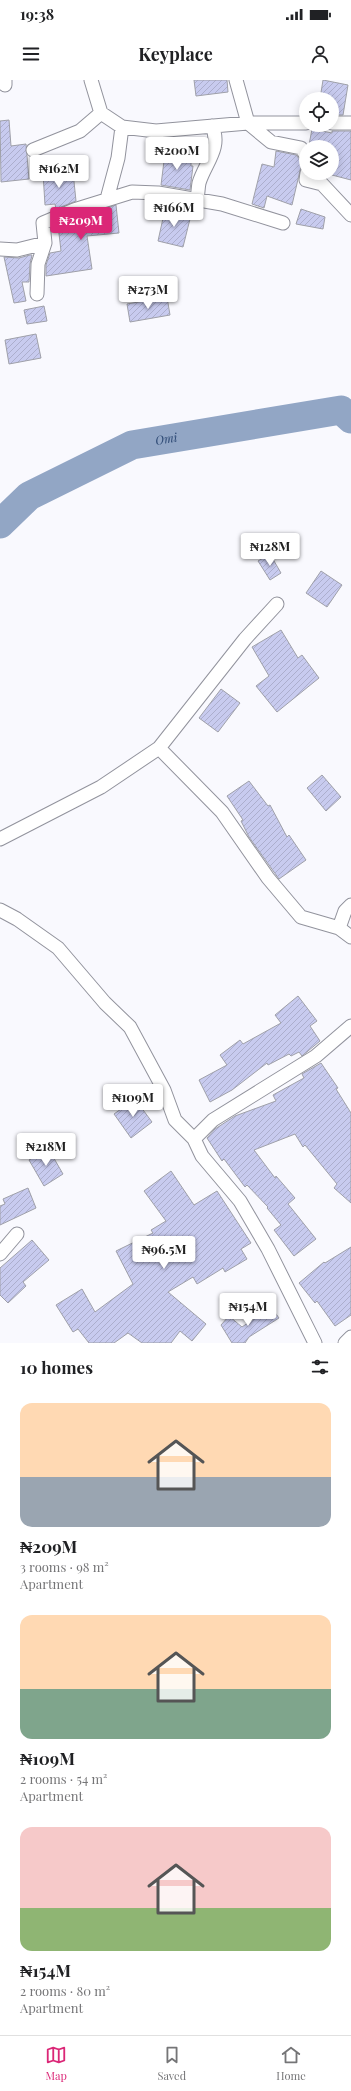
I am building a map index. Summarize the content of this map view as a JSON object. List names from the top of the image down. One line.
{"water":["Omi"],"page":{"status":"19:38","header":"Keyplace","price":["₦200M","₦162M","₦166M","₦209M","₦273M","₦128M","₦109M","₦218M","₦96.5M","₦154M"],"heading":"10 homes","list":[{"name":"₦209M","note":"3 rooms · 98 m² · Apartment"},{"name":"₦109M","note":"2 rooms · 54 m² · Apartment"},{"name":"₦154M","note":"2 rooms · 80 m² · Apartment"}],"tabs":["Map","Saved","Home"]}}
